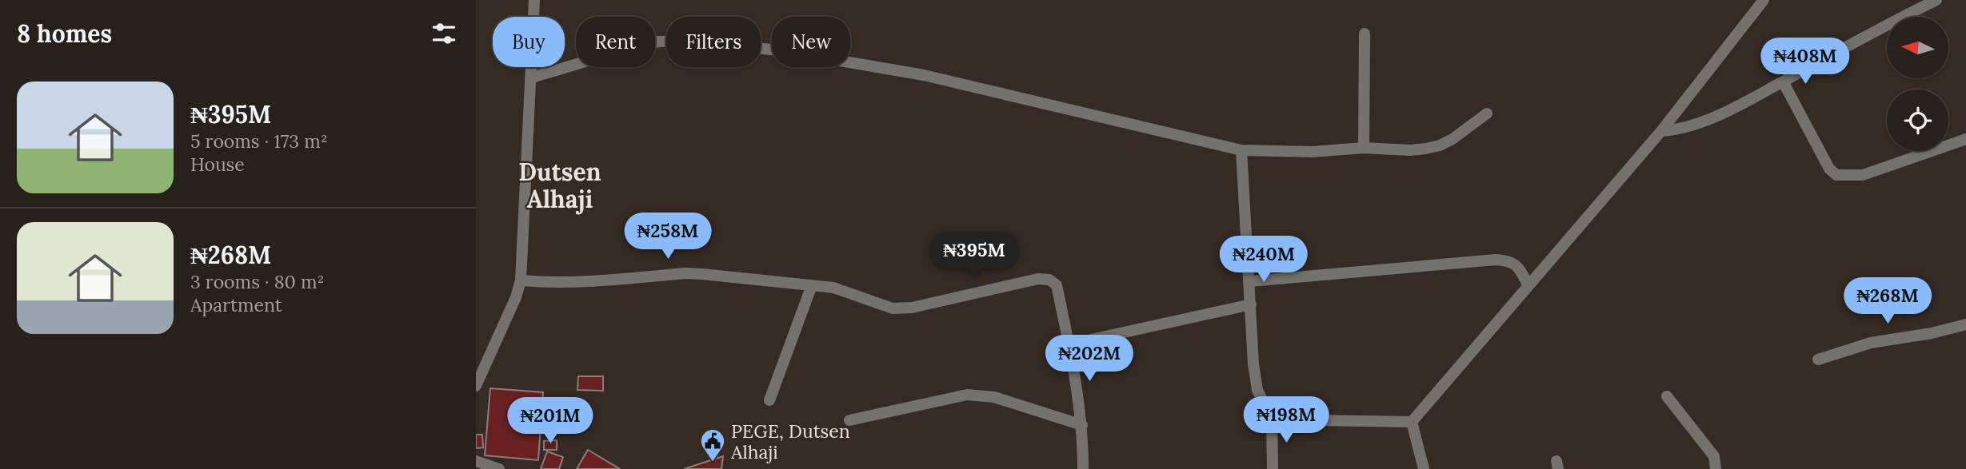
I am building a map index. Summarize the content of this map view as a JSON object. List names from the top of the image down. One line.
{"districts":["Dutsen Alhaji"],"places":{"public building":["PEGE, Dutsen Alhaji"]},"north":"left","page":{"heading":"8 homes","chip":["Buy","Rent","Filters","New"],"price":["₦408M","₦258M","₦395M","₦240M","₦268M","₦202M","₦198M","₦201M"],"list":[{"name":"₦395M","note":"5 rooms · 173 m² · House"},{"name":"₦268M","note":"3 rooms · 80 m² · Apartment"}]}}
